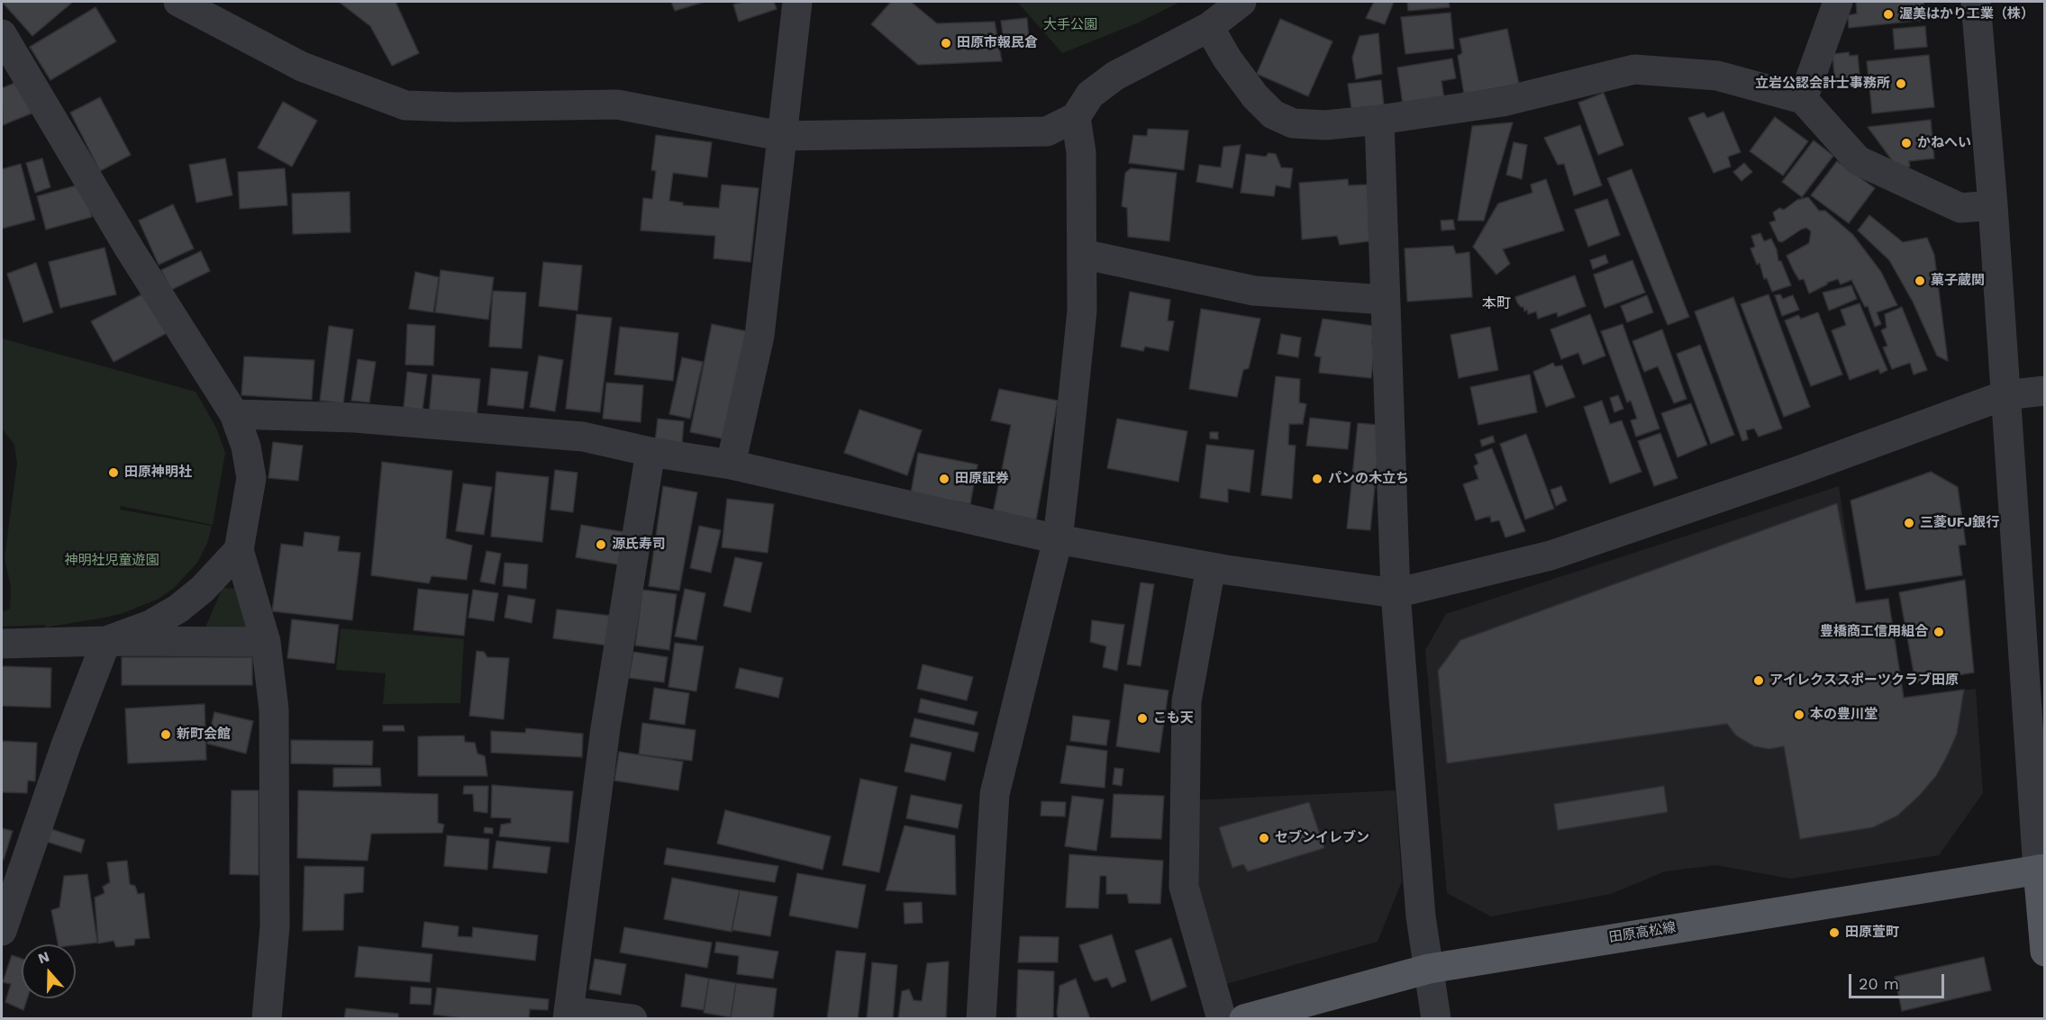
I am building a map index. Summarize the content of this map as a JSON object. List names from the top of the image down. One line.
{"streets":{"main road":["田原高松線"]},"districts":["本町"],"parks":["大手公園","神明社児童遊園"],"places":["渥美はかり工業（株）","田原市報民倉","立岩公認会計士事務所","かねへい","菓子蔵関","田原神明社","田原証券","パンの木立ち","三菱UFJ銀行","源氏寿司","豊橋商工信用組合","アイレクススポーツクラブ田原","本の豊川堂","こも天","新町会館","セブンイレブン","田原萱町"],"scale_bar":"20 m","north":"top"}
